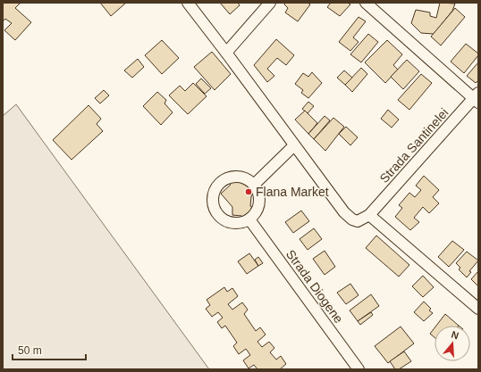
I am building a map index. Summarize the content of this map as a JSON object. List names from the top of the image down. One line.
{"streets":{"street":["Strada Santinelei","Strada Diogene"]},"places":["Flana Market"],"scale_bar":"50 m","north":"top"}
